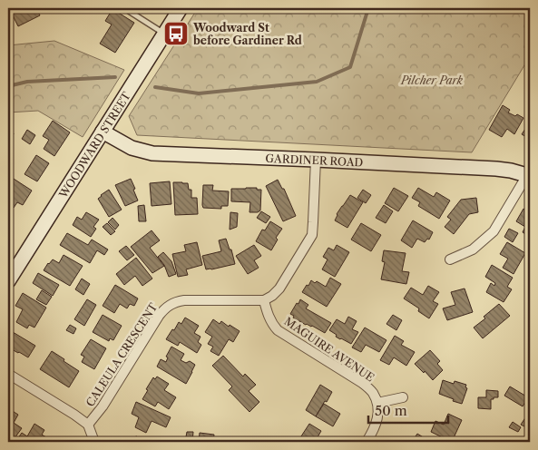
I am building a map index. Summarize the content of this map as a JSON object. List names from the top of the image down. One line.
{"streets":{"street":["WOODWARD STREET","GARDINER ROAD","MAGUIRE AVENUE","CALEULA CRESCENT"]},"crossings":[["WOODWARD STREET","GARDINER ROAD"],["MAGUIRE AVENUE","CALEULA CRESCENT"]],"parks":["Pilcher Park"],"places":{"bus stop":["Woodward St before Gardiner Rd"]},"scale_bar":"50 m"}
